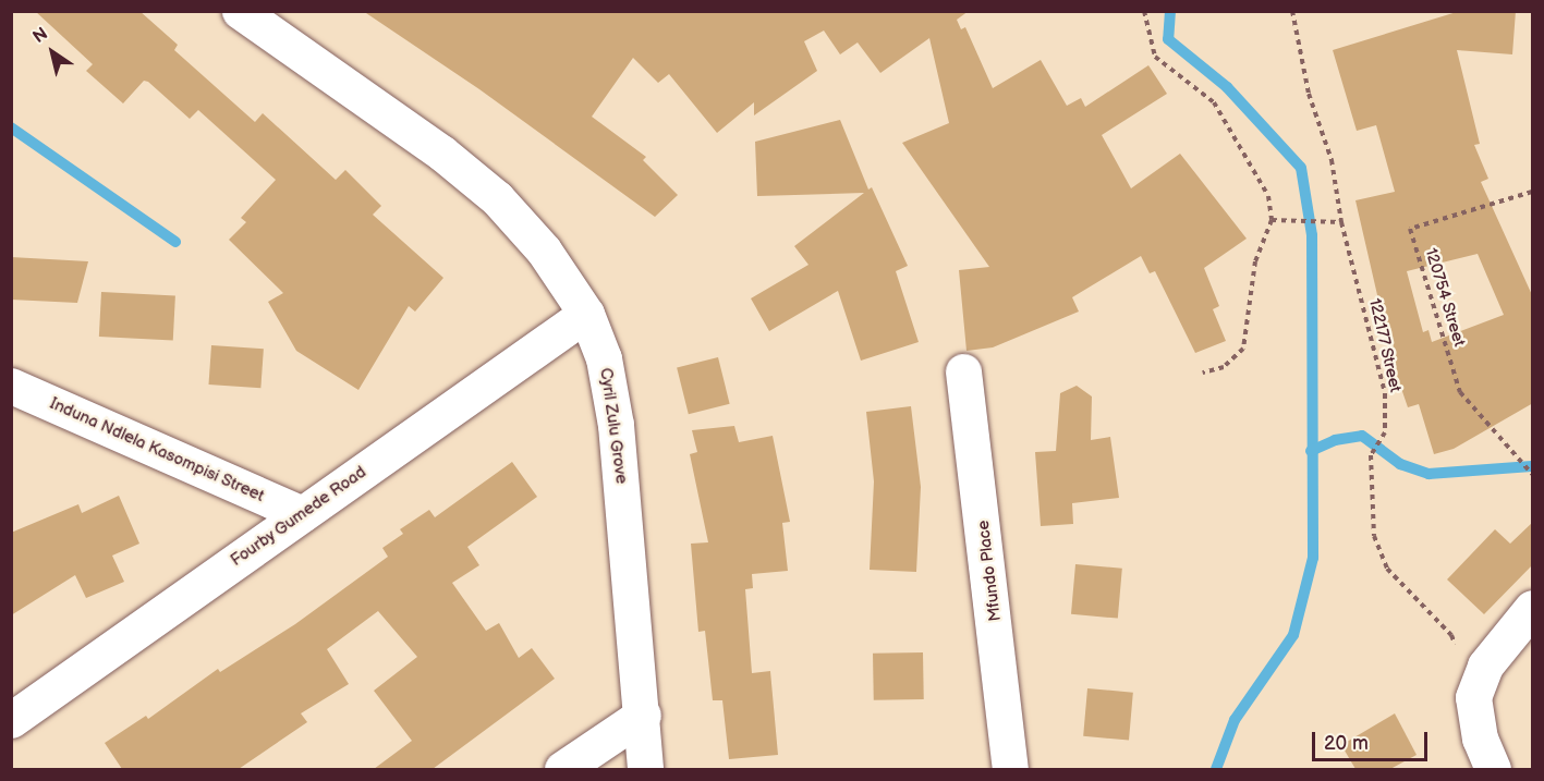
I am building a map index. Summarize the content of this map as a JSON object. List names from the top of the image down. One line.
{"streets":{"street":["Cyril Zulu Grove","Induna Ndlela Kasompisi Street","Fourby Gumede Road","Mfundo Place"],"path":["120754 Street","122177 Street"]},"crossings":[["Cyril Zulu Grove","Fourby Gumede Road"],["Induna Ndlela Kasompisi Street","Fourby Gumede Road"]],"scale_bar":"20 m","north":"top left"}
